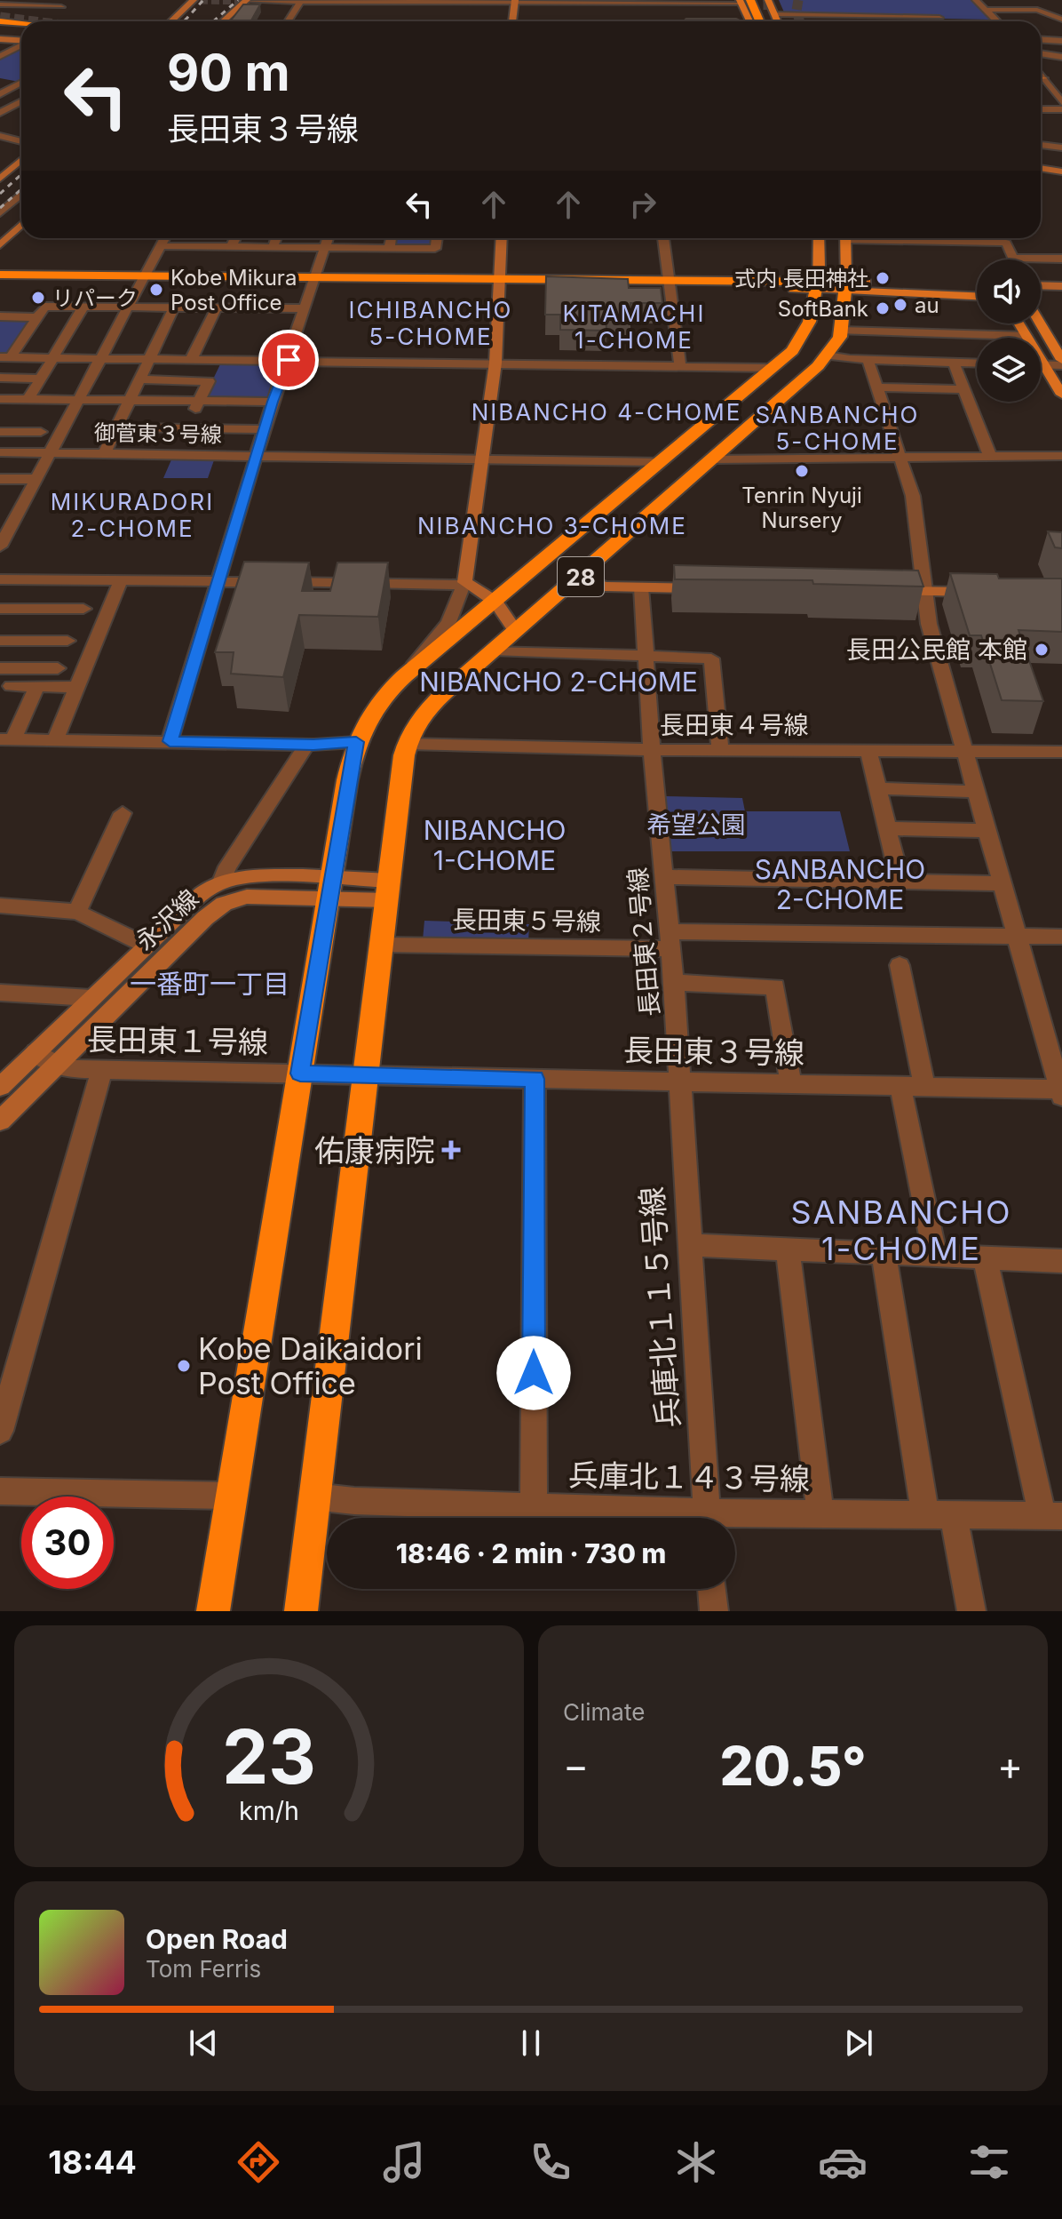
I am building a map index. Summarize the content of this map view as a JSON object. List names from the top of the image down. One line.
{"streets":{"highway":["28"],"street":["御菅東３号線","長田東４号線","永沢線","長田東５号線","長田東２号線","長田東１号線","長田東３号線","兵庫北１１５号線","兵庫北１４３号線"]},"crossings":[["御菅東３号線","28"],["28","長田東４号線"],["28","永沢線"],["28","長田東５号線"],["28","長田東１号線"],["28","長田東３号線"],["28","兵庫北１４３号線"],["長田東４号線","長田東２号線"],["永沢線","長田東１号線"],["長田東５号線","長田東２号線"],["長田東２号線","長田東３号線"],["長田東２号線","兵庫北１１５号線"],["長田東１号線","長田東３号線"],["長田東３号線","兵庫北１１５号線"]],"districts":["ICHIBANCHO 5-CHOME","KITAMACHI 1-CHOME","NIBANCHO 4-CHOME","SANBANCHO 5-CHOME","MIKURADORI 2-CHOME","NIBANCHO 3-CHOME","NIBANCHO 2-CHOME","NIBANCHO 1-CHOME","SANBANCHO 2-CHOME","一番町一丁目","SANBANCHO 1-CHOME"],"parks":["希望公園"],"places":{"other":["式内 長田神社","Kobe Mikura Post Office","リパーク","au","SoftBank","Tenrin Nyuji Nursery","長田公民館 本館","Kobe Daikaidori Post Office"],"health":["佑康病院"]},"page":{"turn":["90 m","長田東３号線"],"limit":"30","trip":"18:46 · 2 min · 730 m","tile":"Climate","heat":["−","20.5°","+"],"song":["Open Road","Tom Ferris"],"tabs":"18:44","gauge":["23","km/h"]}}
